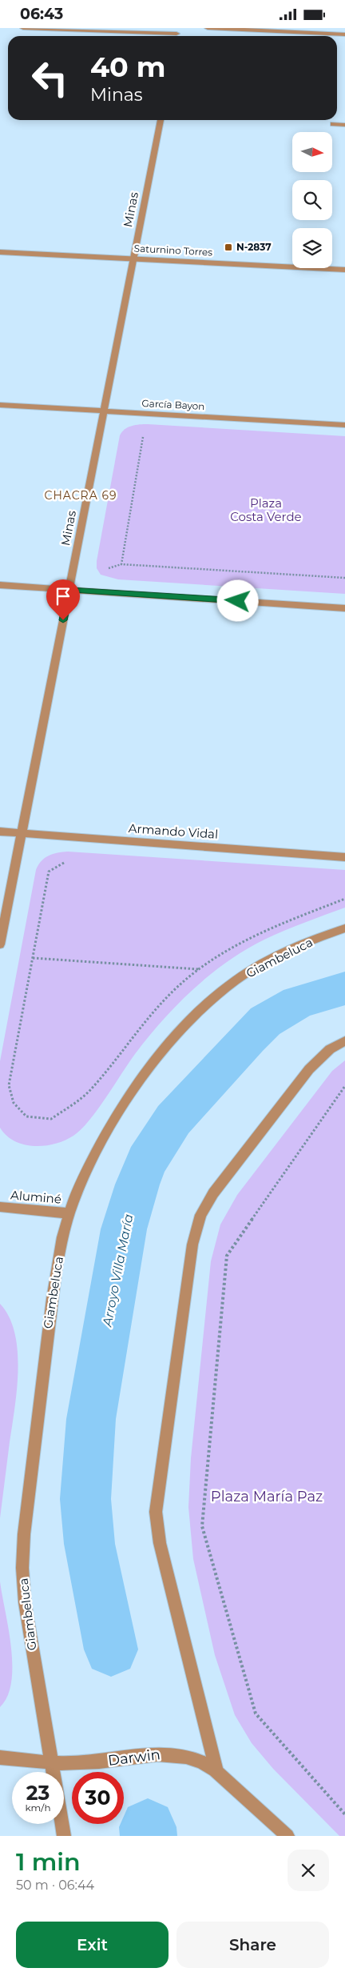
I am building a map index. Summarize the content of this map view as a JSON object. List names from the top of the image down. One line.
{"streets":{"street":["Minas","Saturnino Torres","García Bayon","Armando Vidal","Giambeluca","Aluminé","Darwin"]},"crossings":[["Minas","Saturnino Torres"],["Minas","García Bayon"],["Minas","Armando Vidal"],["Giambeluca","Aluminé"],["Giambeluca","Darwin"]],"districts":["CHACRA 69"],"water":["Arroyo Villa María"],"parks":["Plaza Costa Verde","Plaza María Paz"],"places":{"transit":["N-2837"]},"north":"right","page":{"status":"06:43","turn":["40 m","Minas"],"speed":"23 km/h","limit":"30","heading":["1 min","50 m · 06:44"],"buttons":["Exit","Share"]}}
